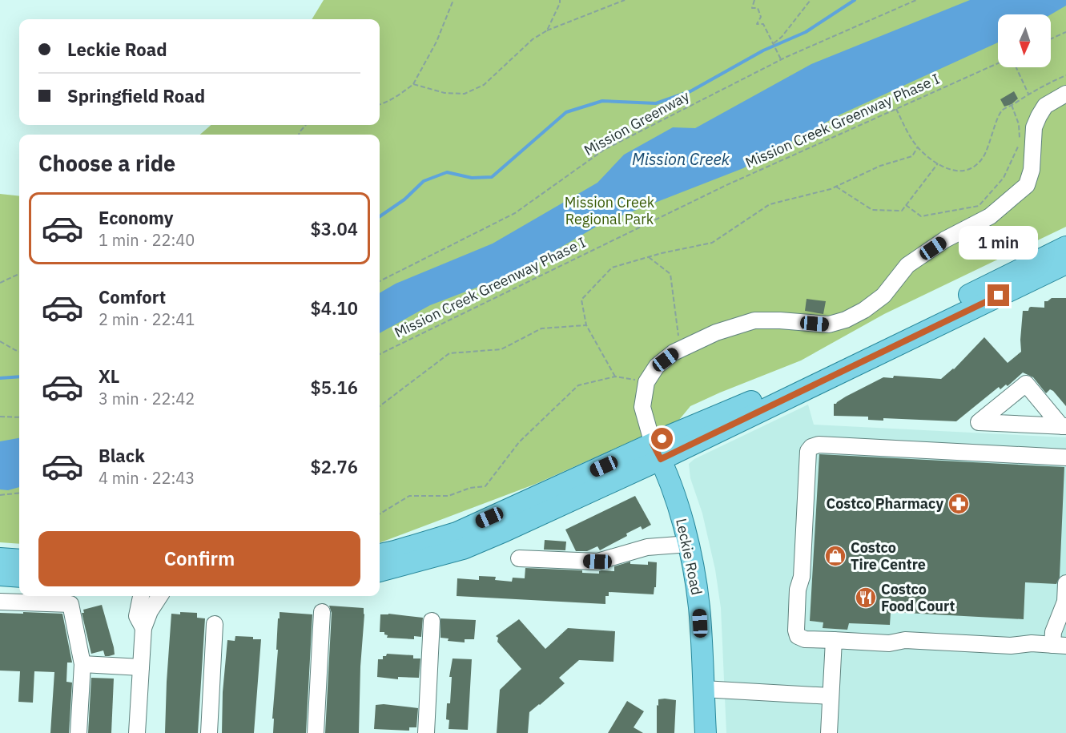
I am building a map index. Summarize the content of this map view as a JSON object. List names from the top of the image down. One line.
{"streets":{"main road":["Leckie Road"],"path":["Mission Creek Greenway Phase I","Mission Greenway"]},"water":["Mission Creek"],"parks":["Mission Creek Regional Park"],"places":{"pharmacy":["Costco Pharmacy"],"shop":["Costco Tire Centre"],"restaurant":["Costco Food Court"]},"north":"bottom","page":{"banner":["Leckie Road","Springfield Road"],"heading":"Choose a ride","list":[{"name":"Economy","note":"1 min · 22:40","value":"$3.04"},{"name":"Comfort","note":"2 min · 22:41","value":"$4.10"},{"name":"XL","note":"3 min · 22:42","value":"$5.16"},{"name":"Black","note":"4 min · 22:43","value":"$2.76"}],"bubble":"1 min","buttons":"Confirm"}}
